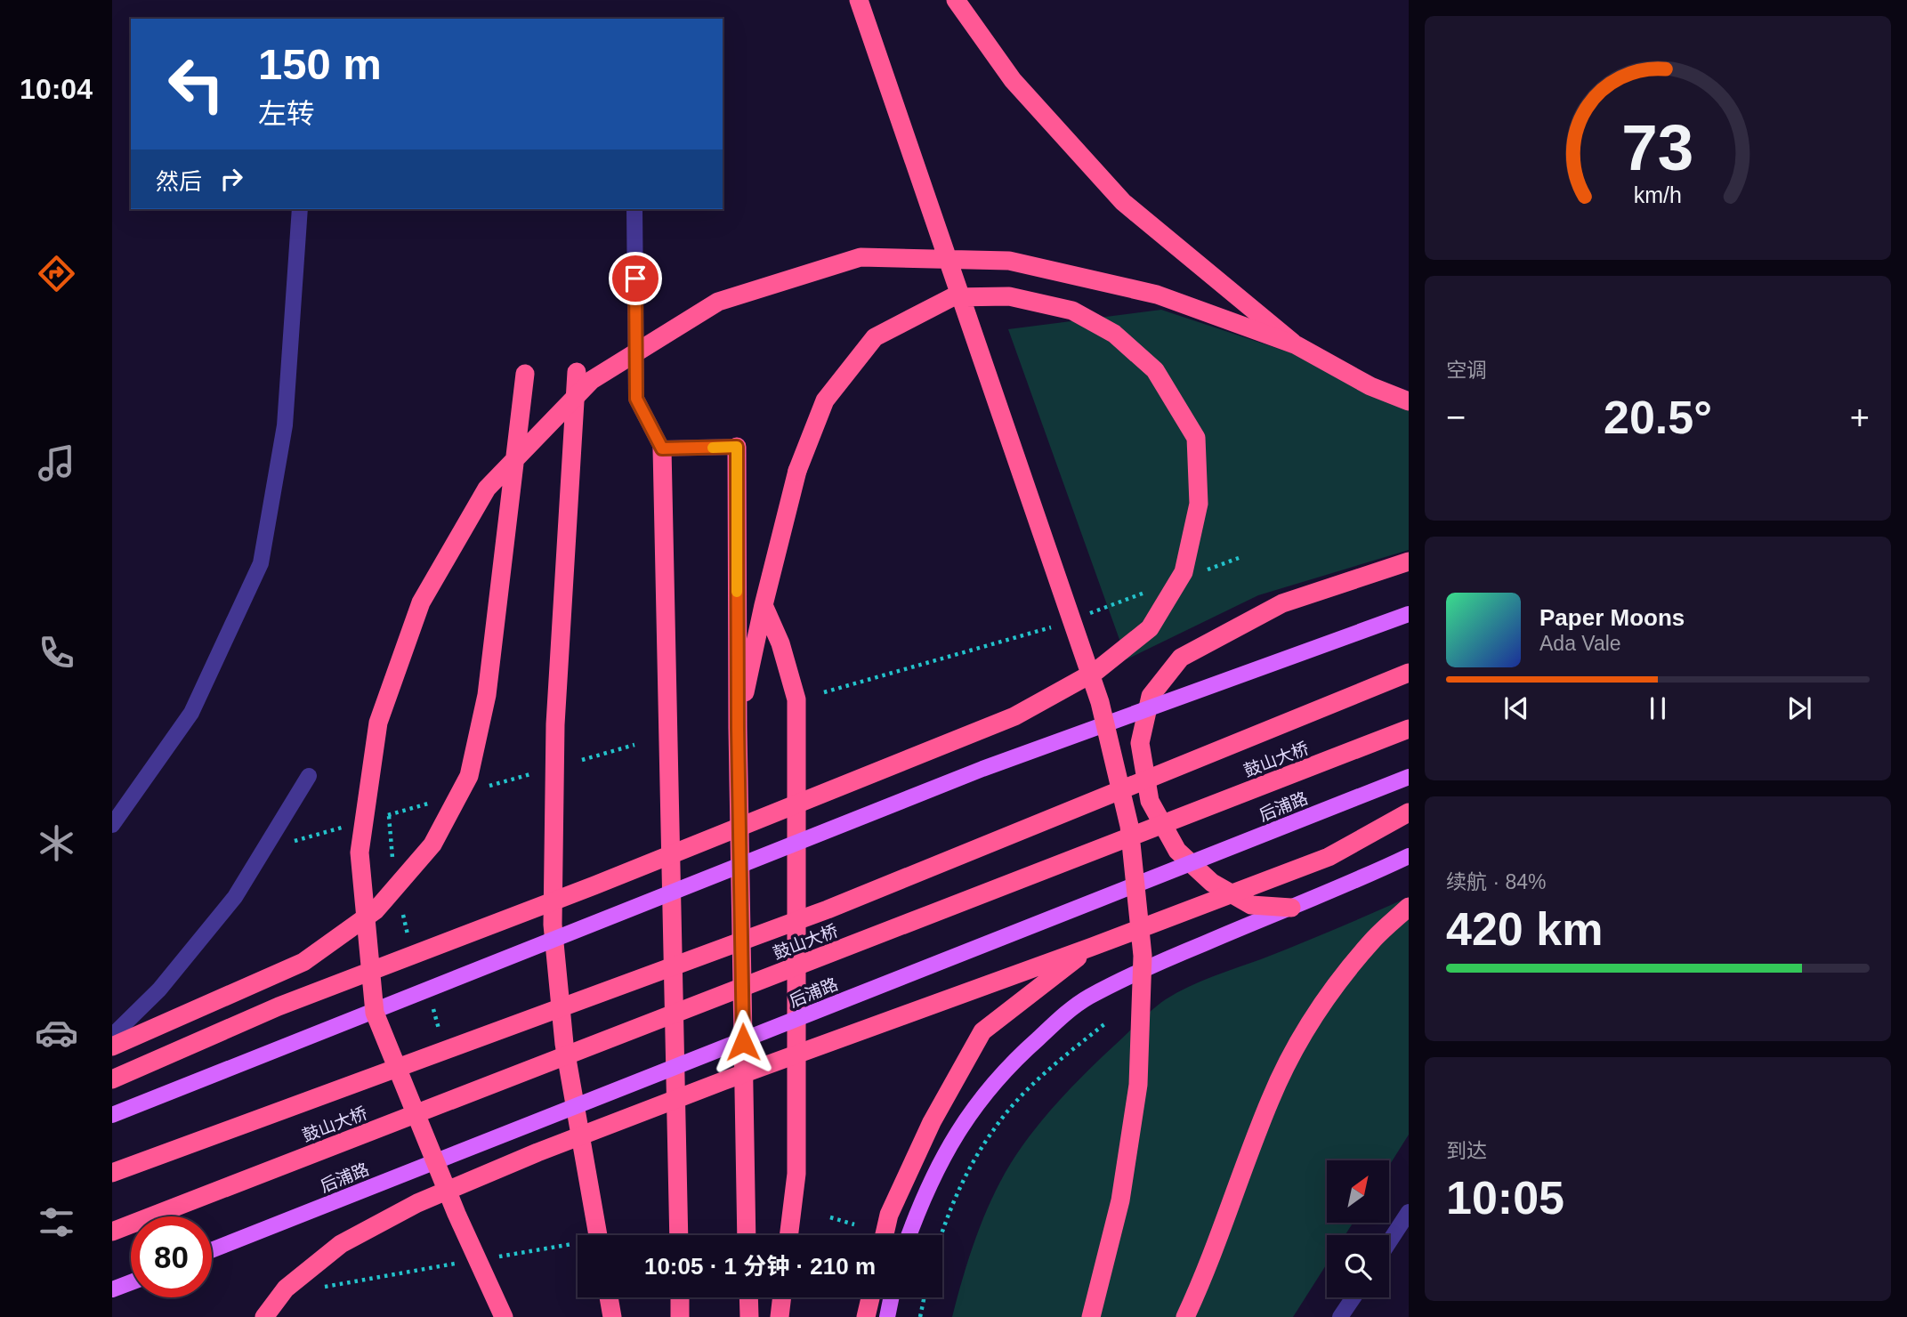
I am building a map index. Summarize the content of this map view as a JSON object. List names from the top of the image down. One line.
{"streets":{"highway":["鼓山大桥"],"main road":["后浦路"]},"north":"top right","page":{"tabs":"10:04","turn":["150 m","左转"],"then":"然后","tile":["空调",["续航 · 84%","420 km"],["到达","10:05"]],"heat":["−","20.5°","+"],"song":["Paper Moons","Ada Vale"],"limit":"80","trip":"10:05 · 1 分钟 · 210 m","gauge":["73","km/h"]}}
